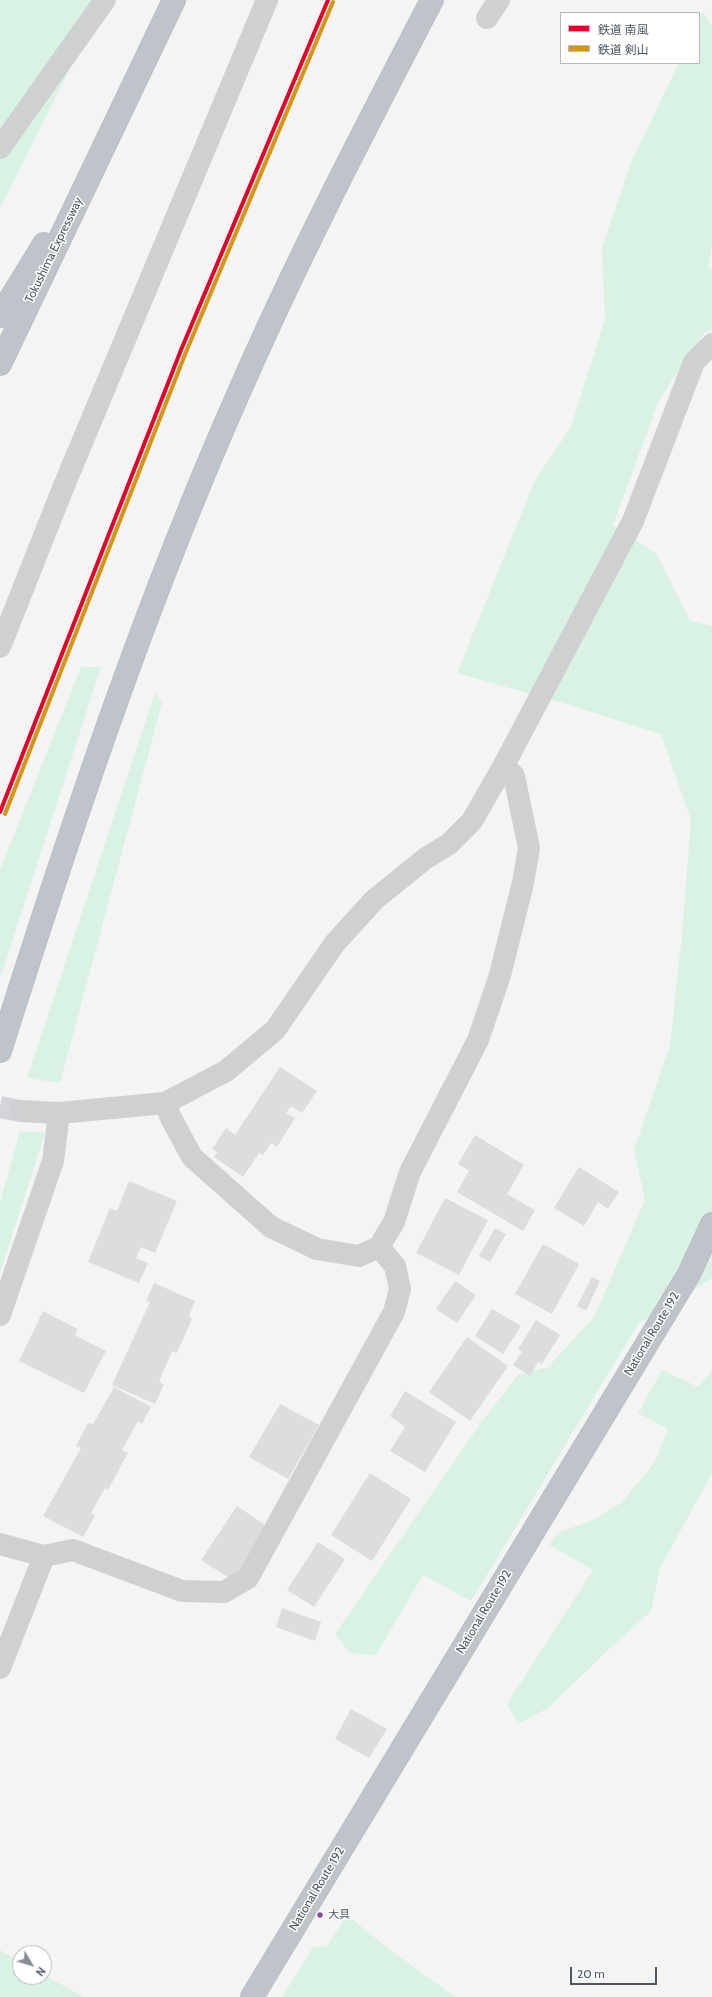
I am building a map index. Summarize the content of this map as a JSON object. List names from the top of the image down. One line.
{"streets":{"highway":["Tokushima Expressway","National Route 192"]},"places":["大具"],"lines":["rail line 南風","rail line 剣山"],"legend":["鉄道 南風","鉄道 剣山"],"scale_bar":"20 m","north":"bottom right"}
